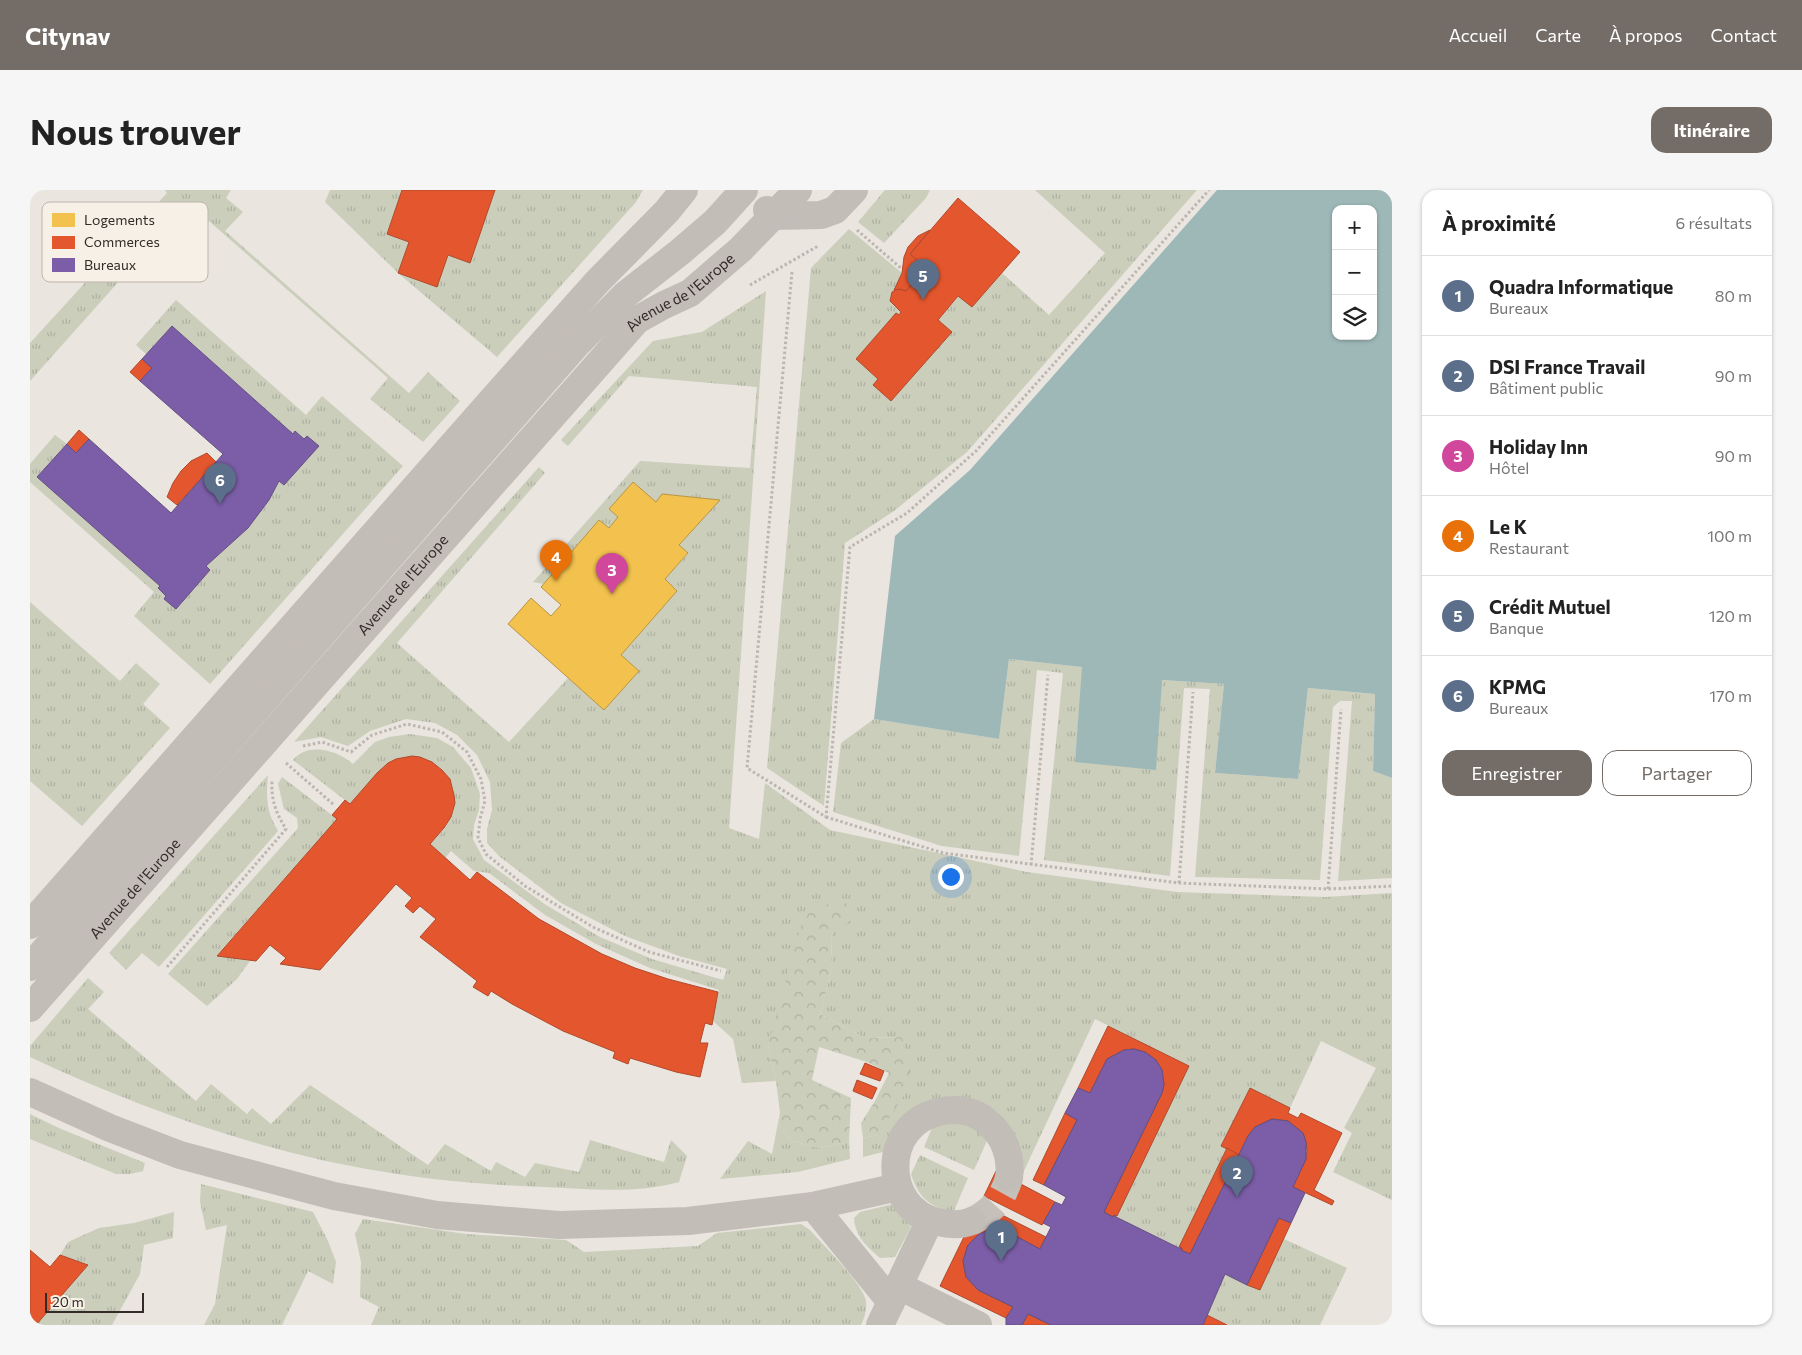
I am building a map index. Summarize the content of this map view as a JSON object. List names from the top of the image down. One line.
{"streets":{"street":["Avenue de l'Europe"]},"legend":["Logements","Commerces","Bureaux"],"scale_bar":"20 m","page":{"header":"Citynav","nav":["Accueil","Carte","À propos","Contact"],"buttons":["Itinéraire",["Enregistrer","Partager"]],"title":"Nous trouver","heading":["À proximité","6 résultats"],"map_buttons":["+","−"],"list":[{"mark":"1","name":"Quadra Informatique","note":"Bureaux","value":"80 m"},{"mark":"2","name":"DSI France Travail","note":"Bâtiment public","value":"90 m"},{"mark":"3","name":"Holiday Inn","note":"Hôtel","value":"90 m"},{"mark":"4","name":"Le K","note":"Restaurant","value":"100 m"},{"mark":"5","name":"Crédit Mutuel","note":"Banque","value":"120 m"},{"mark":"6","name":"KPMG","note":"Bureaux","value":"170 m"}],"pins":["5","6","4","3","2","1"],"scale":"20 m"}}
